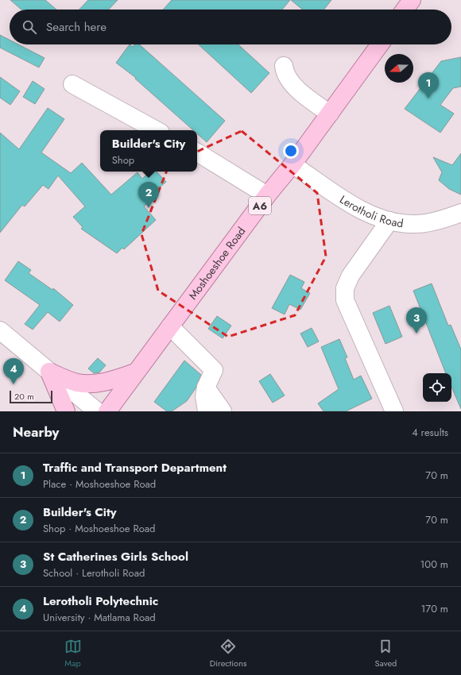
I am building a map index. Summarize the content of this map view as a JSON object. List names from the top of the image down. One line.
{"streets":{"main road":["A6","Moshoeshoe Road"],"street":["Lerotholi Road"]},"crossings":[["Lerotholi Road","Moshoeshoe Road"]],"scale_bar":"20 m","north":"left","page":{"search":"Search here","pins":["1","2","3","4"],"popup":["Builder's City","Shop"],"scale":"20 m","heading":["Nearby","4 results"],"list":[{"mark":"1","name":"Traffic and Transport Department","note":"Place · Moshoeshoe Road","value":"70 m"},{"mark":"2","name":"Builder's City","note":"Shop · Moshoeshoe Road","value":"70 m"},{"mark":"3","name":"St Catherines Girls School","note":"School · Lerotholi Road","value":"100 m"},{"mark":"4","name":"Lerotholi Polytechnic","note":"University · Matlama Road","value":"170 m"}],"nav":["Map","Directions","Saved"]}}
